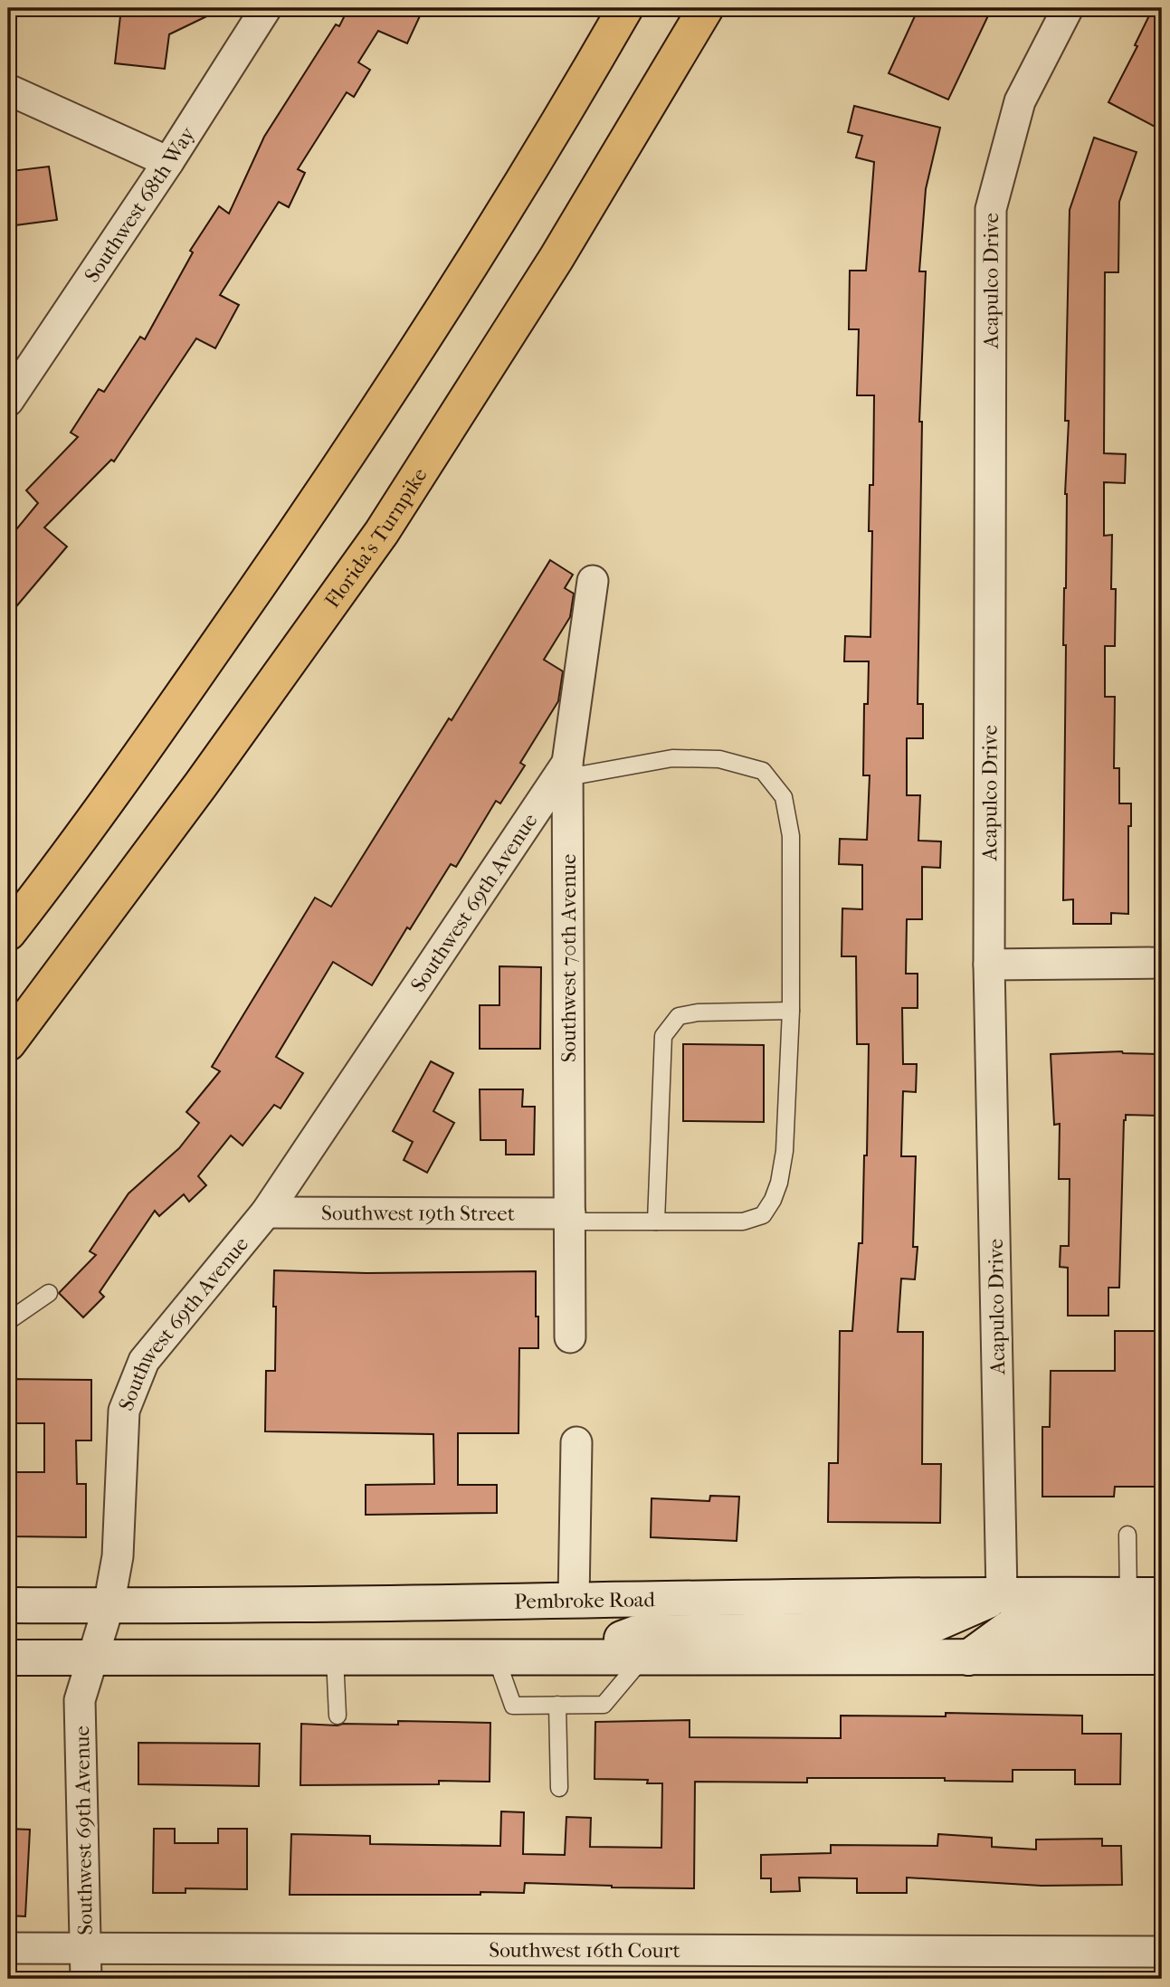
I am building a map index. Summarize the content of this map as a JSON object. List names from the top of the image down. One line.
{"streets":{"highway":["Florida's Turnpike"],"main road":["Pembroke Road"],"street":["Southwest 68th Way","Acapulco Drive","Southwest 69th Avenue","Southwest 70th Avenue","Southwest 19th Street","Southwest 16th Court"]},"crossings":[["Acapulco Drive","Pembroke Road"],["Southwest 69th Avenue","Southwest 70th Avenue"],["Southwest 69th Avenue","Southwest 19th Street"],["Southwest 69th Avenue","Pembroke Road"],["Southwest 69th Avenue","Southwest 16th Court"],["Southwest 70th Avenue","Southwest 19th Street"]]}
